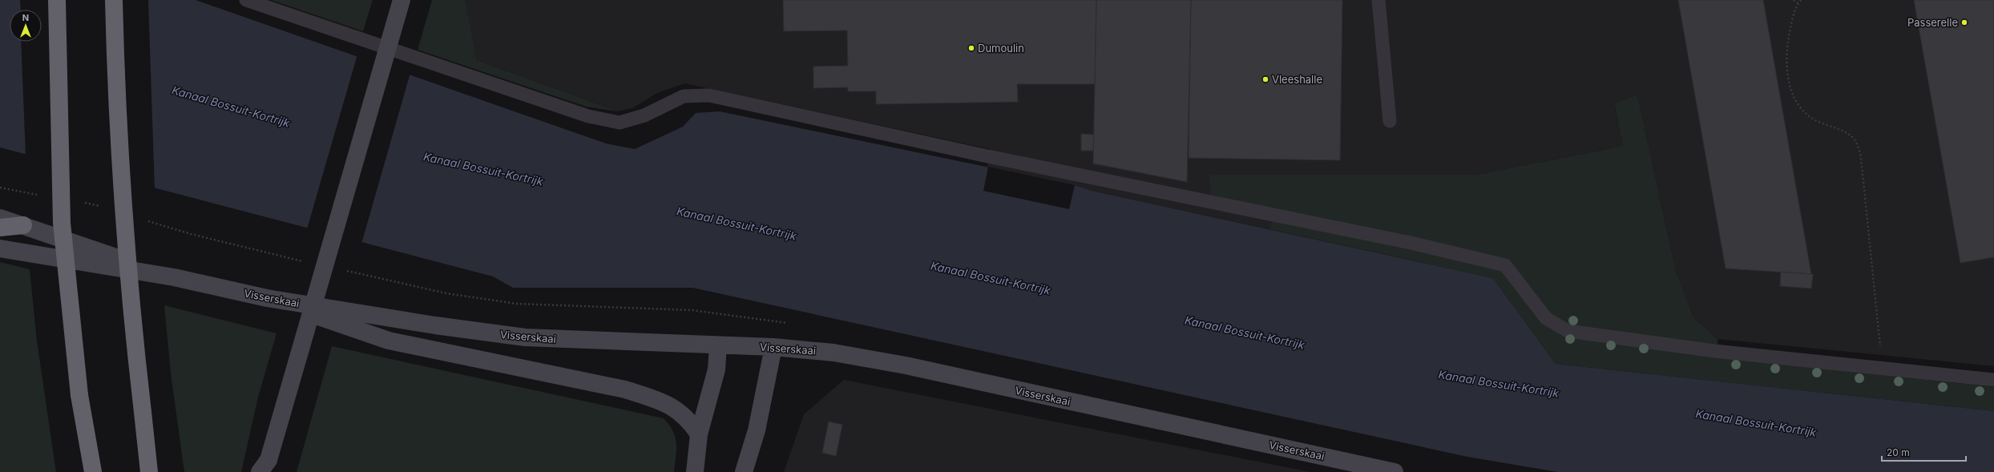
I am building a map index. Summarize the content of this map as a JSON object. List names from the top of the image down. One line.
{"streets":{"street":["Visserskaai"]},"water":["Kanaal Bossuit-Kortrijk"],"places":["Passerelle","Dumoulin","Vleeshalle"],"scale_bar":"20 m","north":"top"}
